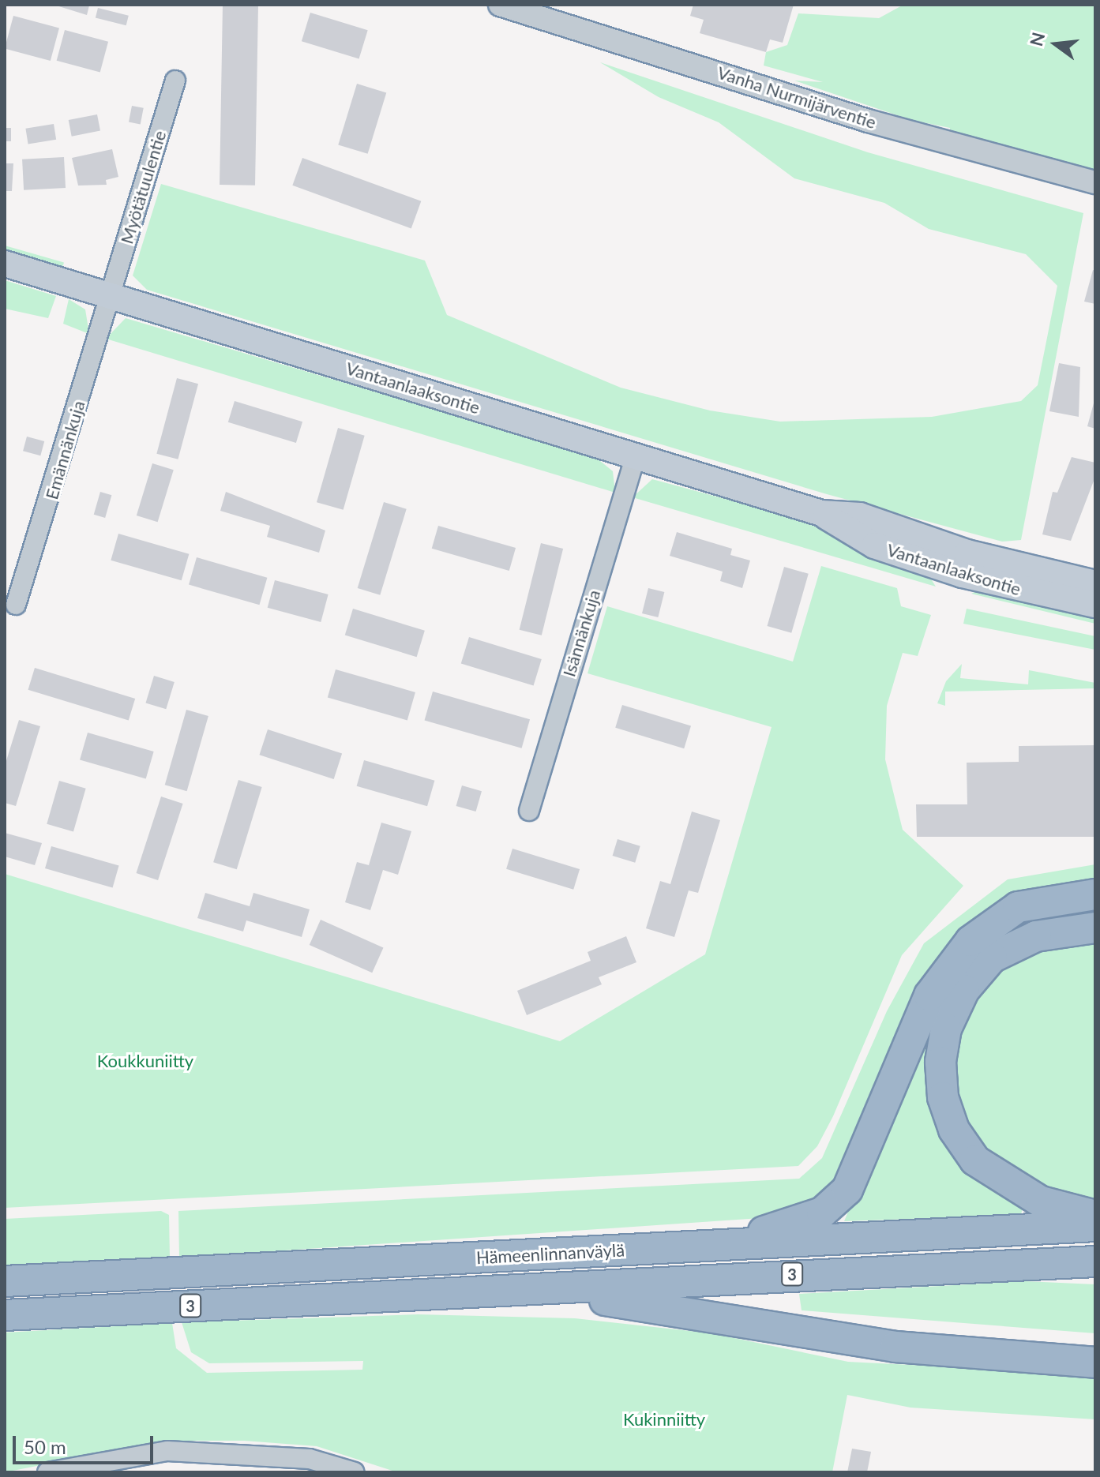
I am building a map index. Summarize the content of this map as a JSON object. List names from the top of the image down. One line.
{"streets":{"highway":["Hämeenlinnanväylä","3"],"main road":["Vantaanlaaksontie"],"street":["Vanha Nurmijärventie","Myötätuulentie","Emännänkuja","Isännänkuja"]},"crossings":[["Myötätuulentie","Vantaanlaaksontie"],["Myötätuulentie","Emännänkuja"],["Vantaanlaaksontie","Emännänkuja"],["Vantaanlaaksontie","Isännänkuja"]],"parks":["Koukkuniitty","Kukinniitty"],"scale_bar":"50 m","north":"left"}
